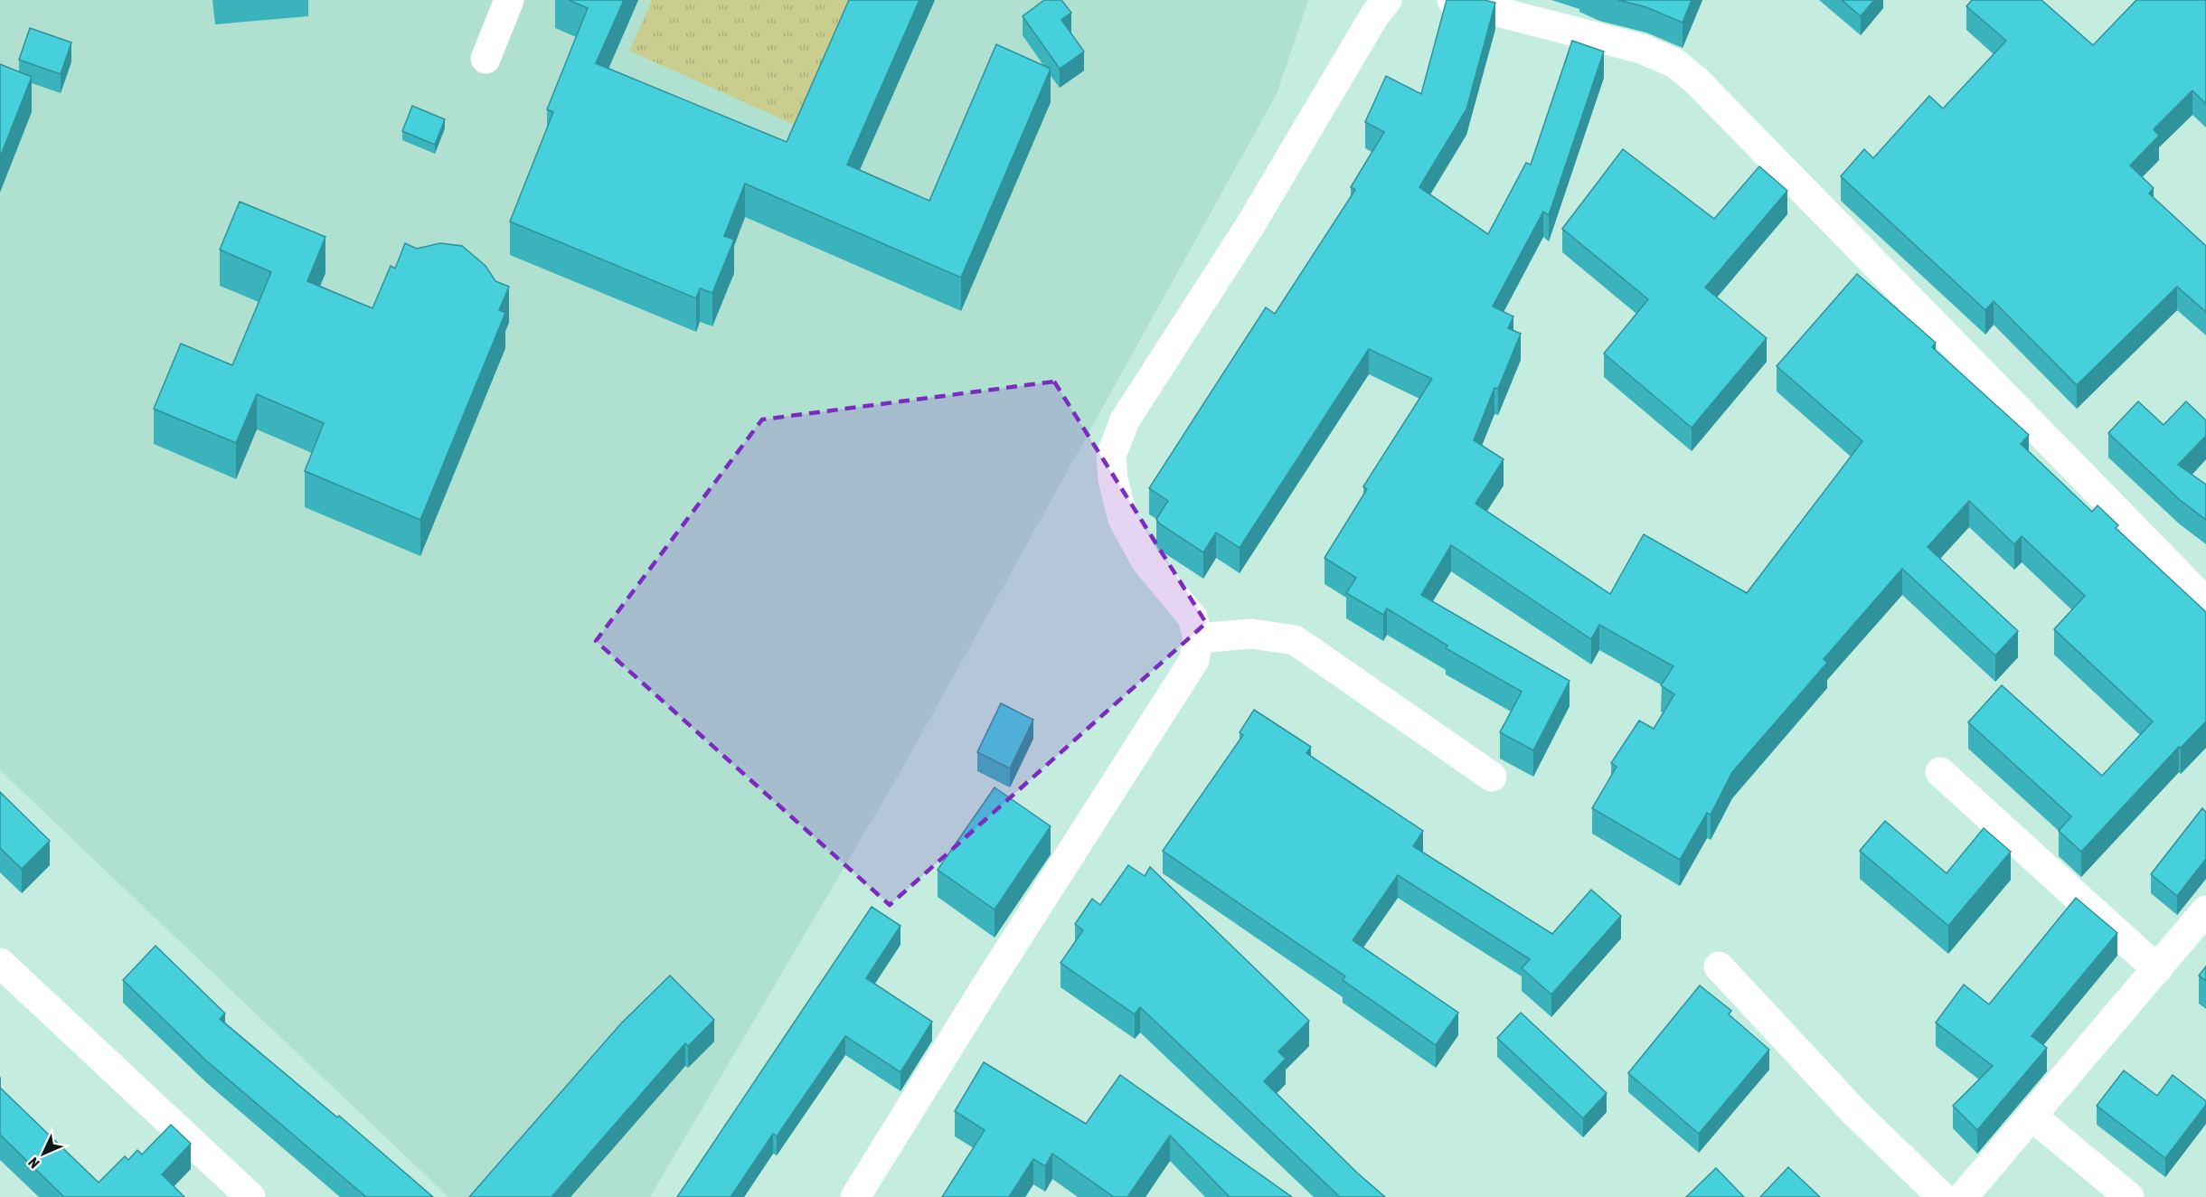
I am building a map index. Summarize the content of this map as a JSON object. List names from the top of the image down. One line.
{"north":"bottom left"}
